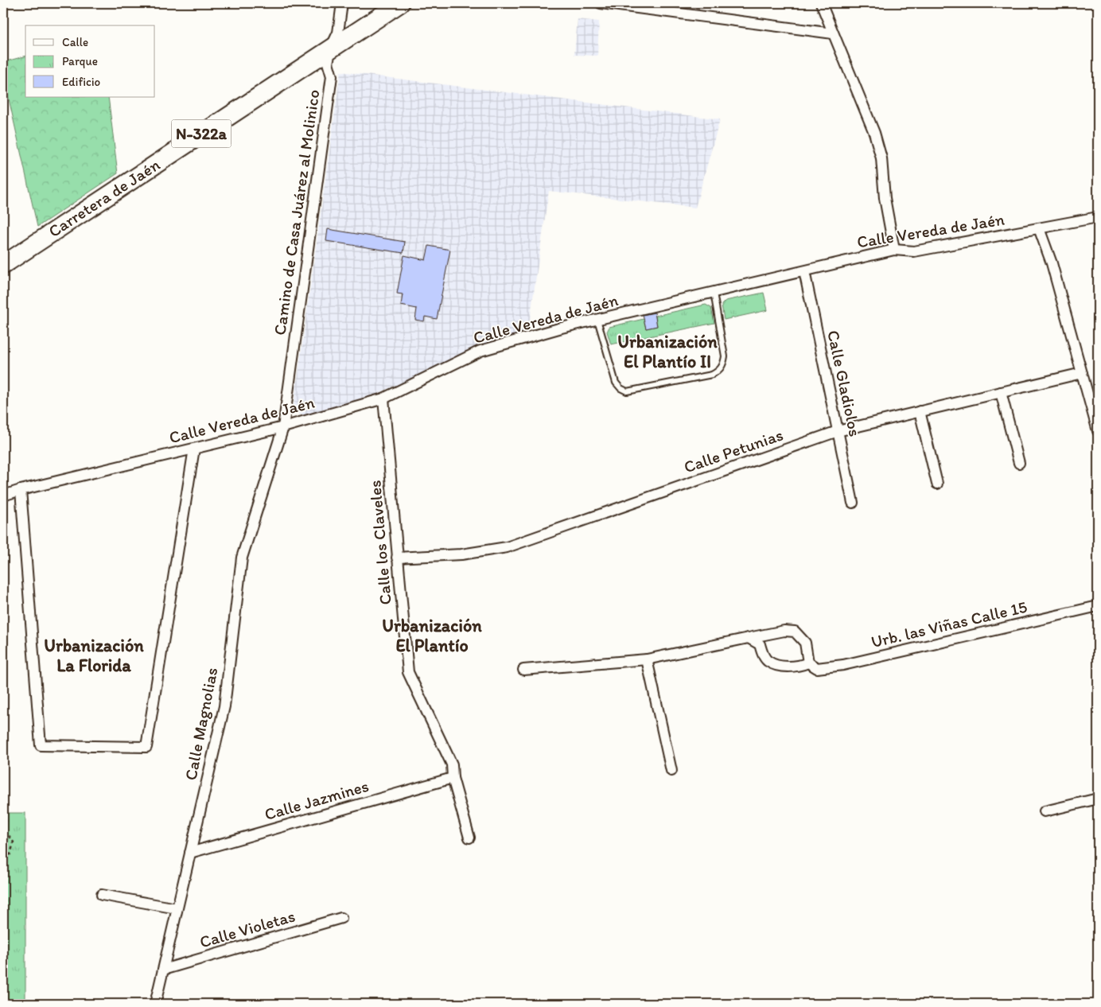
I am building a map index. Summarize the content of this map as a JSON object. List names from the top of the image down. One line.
{"streets":{"highway":["N-322a","Carretera de Jaén"],"street":["Camino de Casa Juárez al Molinico","Calle Vereda de Jaén","Calle Gladiolos","Calle Petunias","Calle los Claveles","Urb. las Viñas Calle 15","Calle Magnolias","Calle Jazmines","Calle Violetas"]},"crossings":[["Carretera de Jaén","Camino de Casa Juárez al Molinico"],["Camino de Casa Juárez al Molinico","Calle Vereda de Jaén"],["Camino de Casa Juárez al Molinico","Calle Magnolias"],["Calle Vereda de Jaén","Calle Gladiolos"],["Calle Vereda de Jaén","Calle los Claveles"],["Calle Vereda de Jaén","Calle Magnolias"],["Calle Gladiolos","Calle Petunias"],["Calle Petunias","Calle los Claveles"],["Calle los Claveles","Calle Jazmines"],["Calle Magnolias","Calle Jazmines"],["Calle Magnolias","Calle Violetas"]],"districts":["Urbanización El Plantío II","Urbanización El Plantío","Urbanización La Florida"],"legend":["Calle","Parque","Edificio"]}
